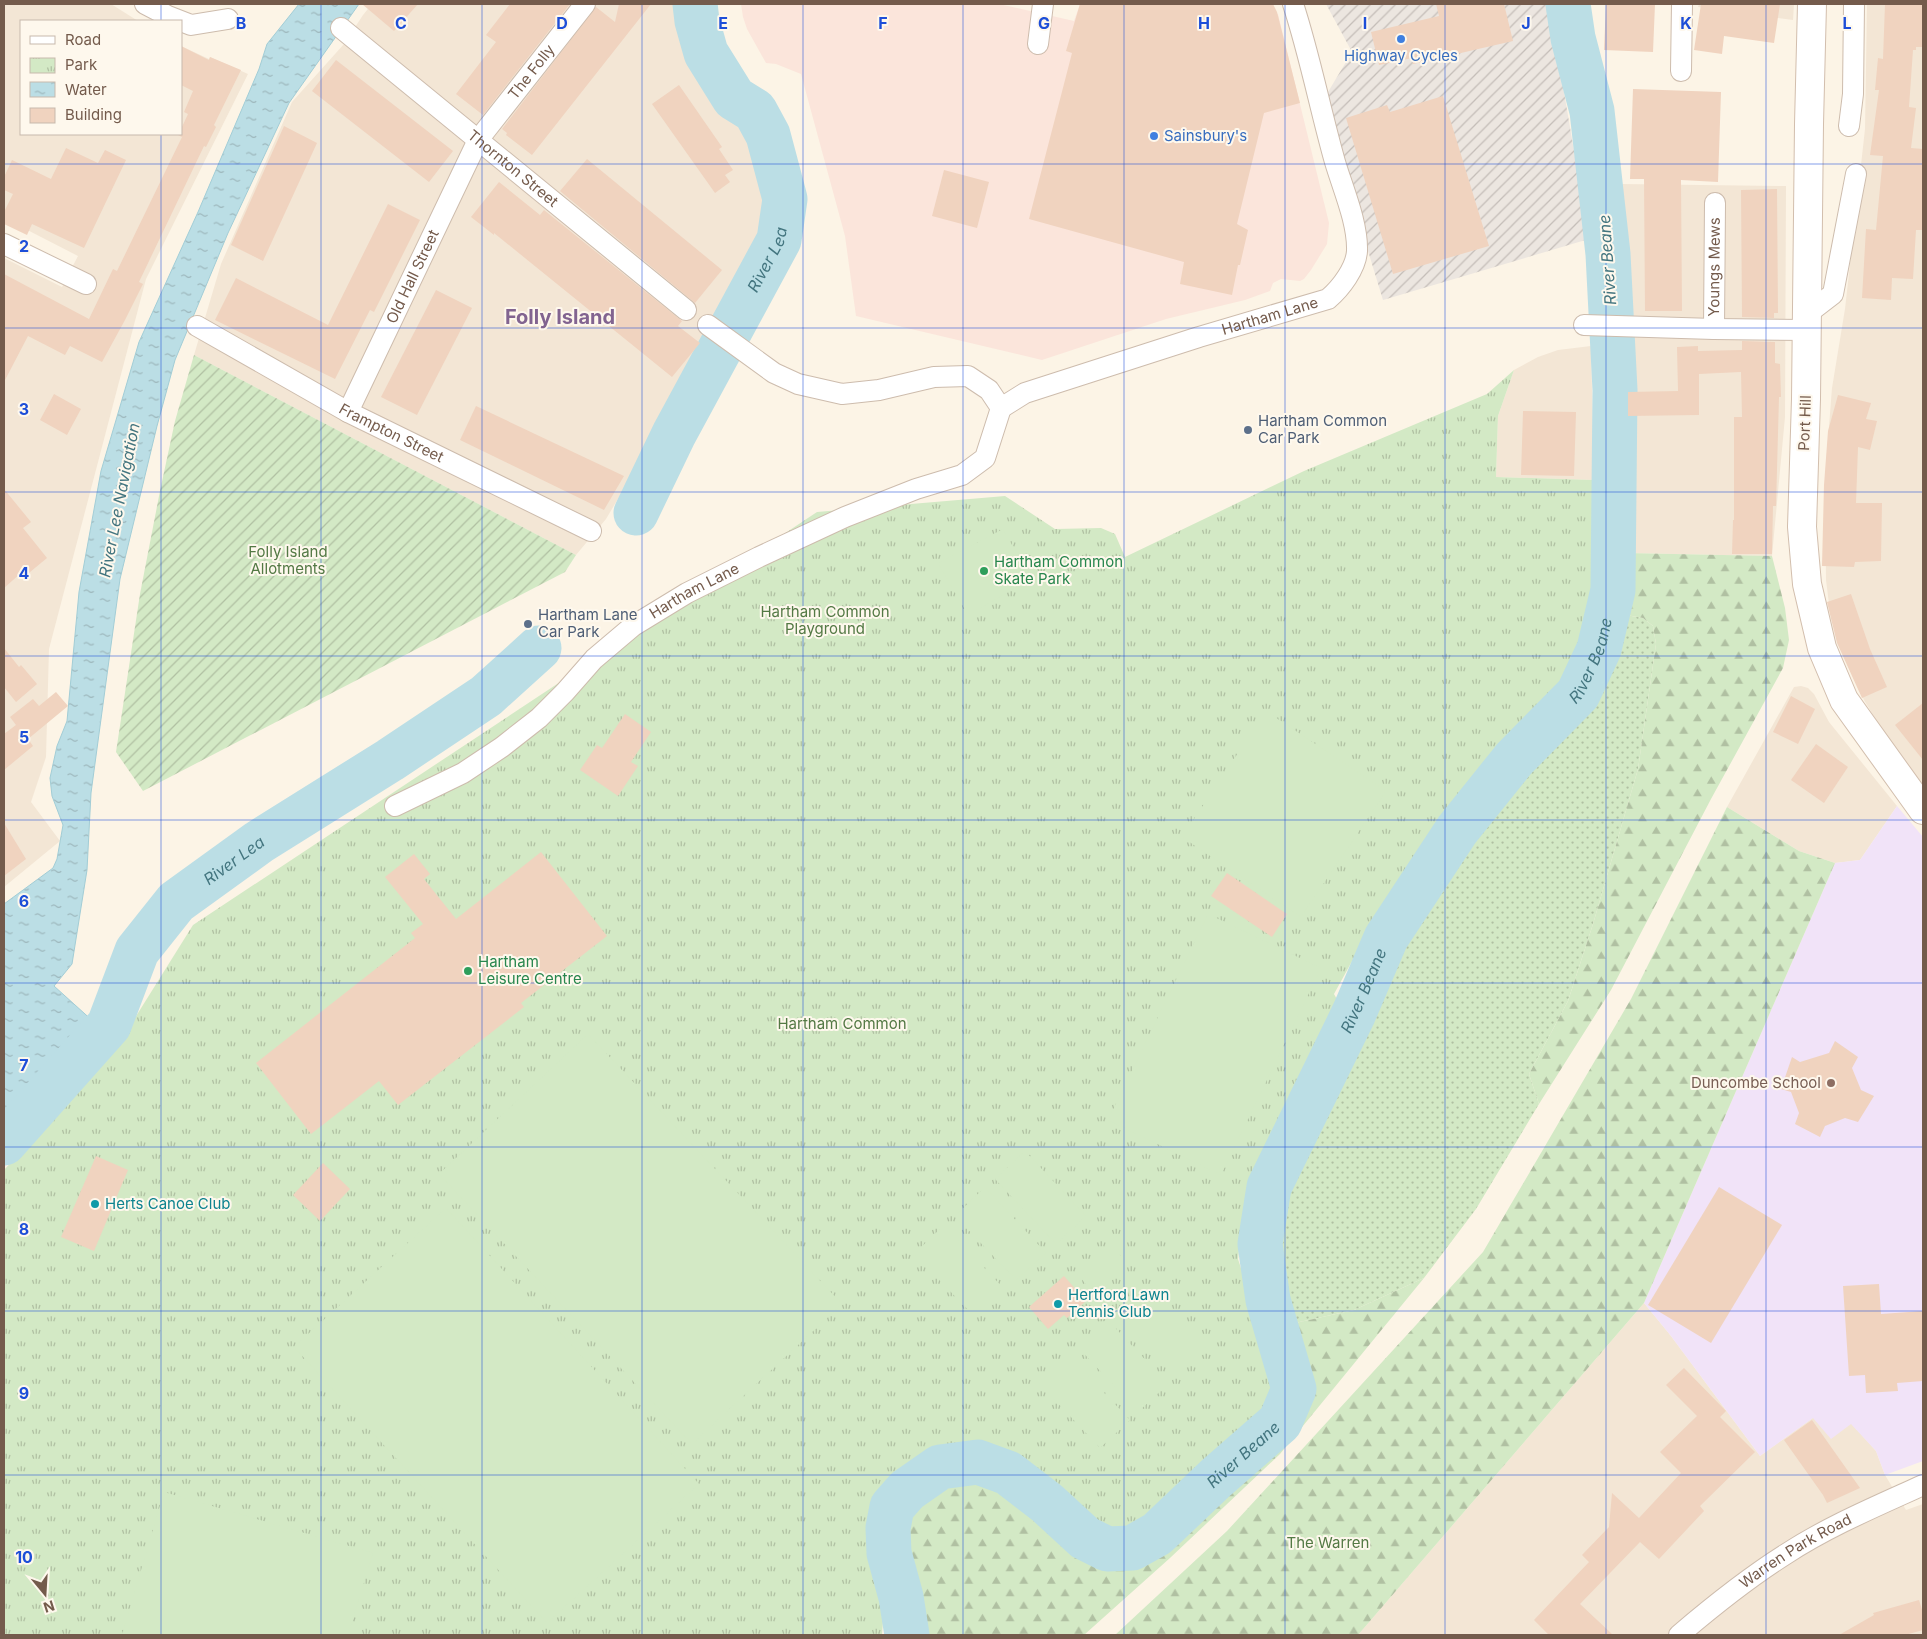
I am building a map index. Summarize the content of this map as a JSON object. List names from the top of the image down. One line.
{"streets":{"main road":["Port Hill"],"street":["The Folly","Thornton Street","Youngs Mews","Old Hall Street","Hartham Lane","Frampton Street","Warren Park Road"]},"crossings":[["The Folly","Thornton Street"],["The Folly","Old Hall Street"],["Thornton Street","Old Hall Street"],["Old Hall Street","Frampton Street"]],"districts":["Folly Island"],"water":["River Lea","River Beane","River Lee Navigation"],"parks":["Folly Island Allotments","Hartham Common Playground","Hartham Common","The Warren"],"places":["Highway Cycles","Sainsbury's","Hartham Common Car Park","Hartham Common Skate Park","Hartham Lane Car Park","Hartham Leisure Centre","Duncombe School","Herts Canoe Club","Hertford Lawn Tennis Club"],"legend":["Road","Park","Water","Building"],"north":"bottom","grid":{"columns":["B","C","D","E","F","G","H","I","J","K","L"],"rows":["2","3","4","5","6","7","8","9","10"]}}
